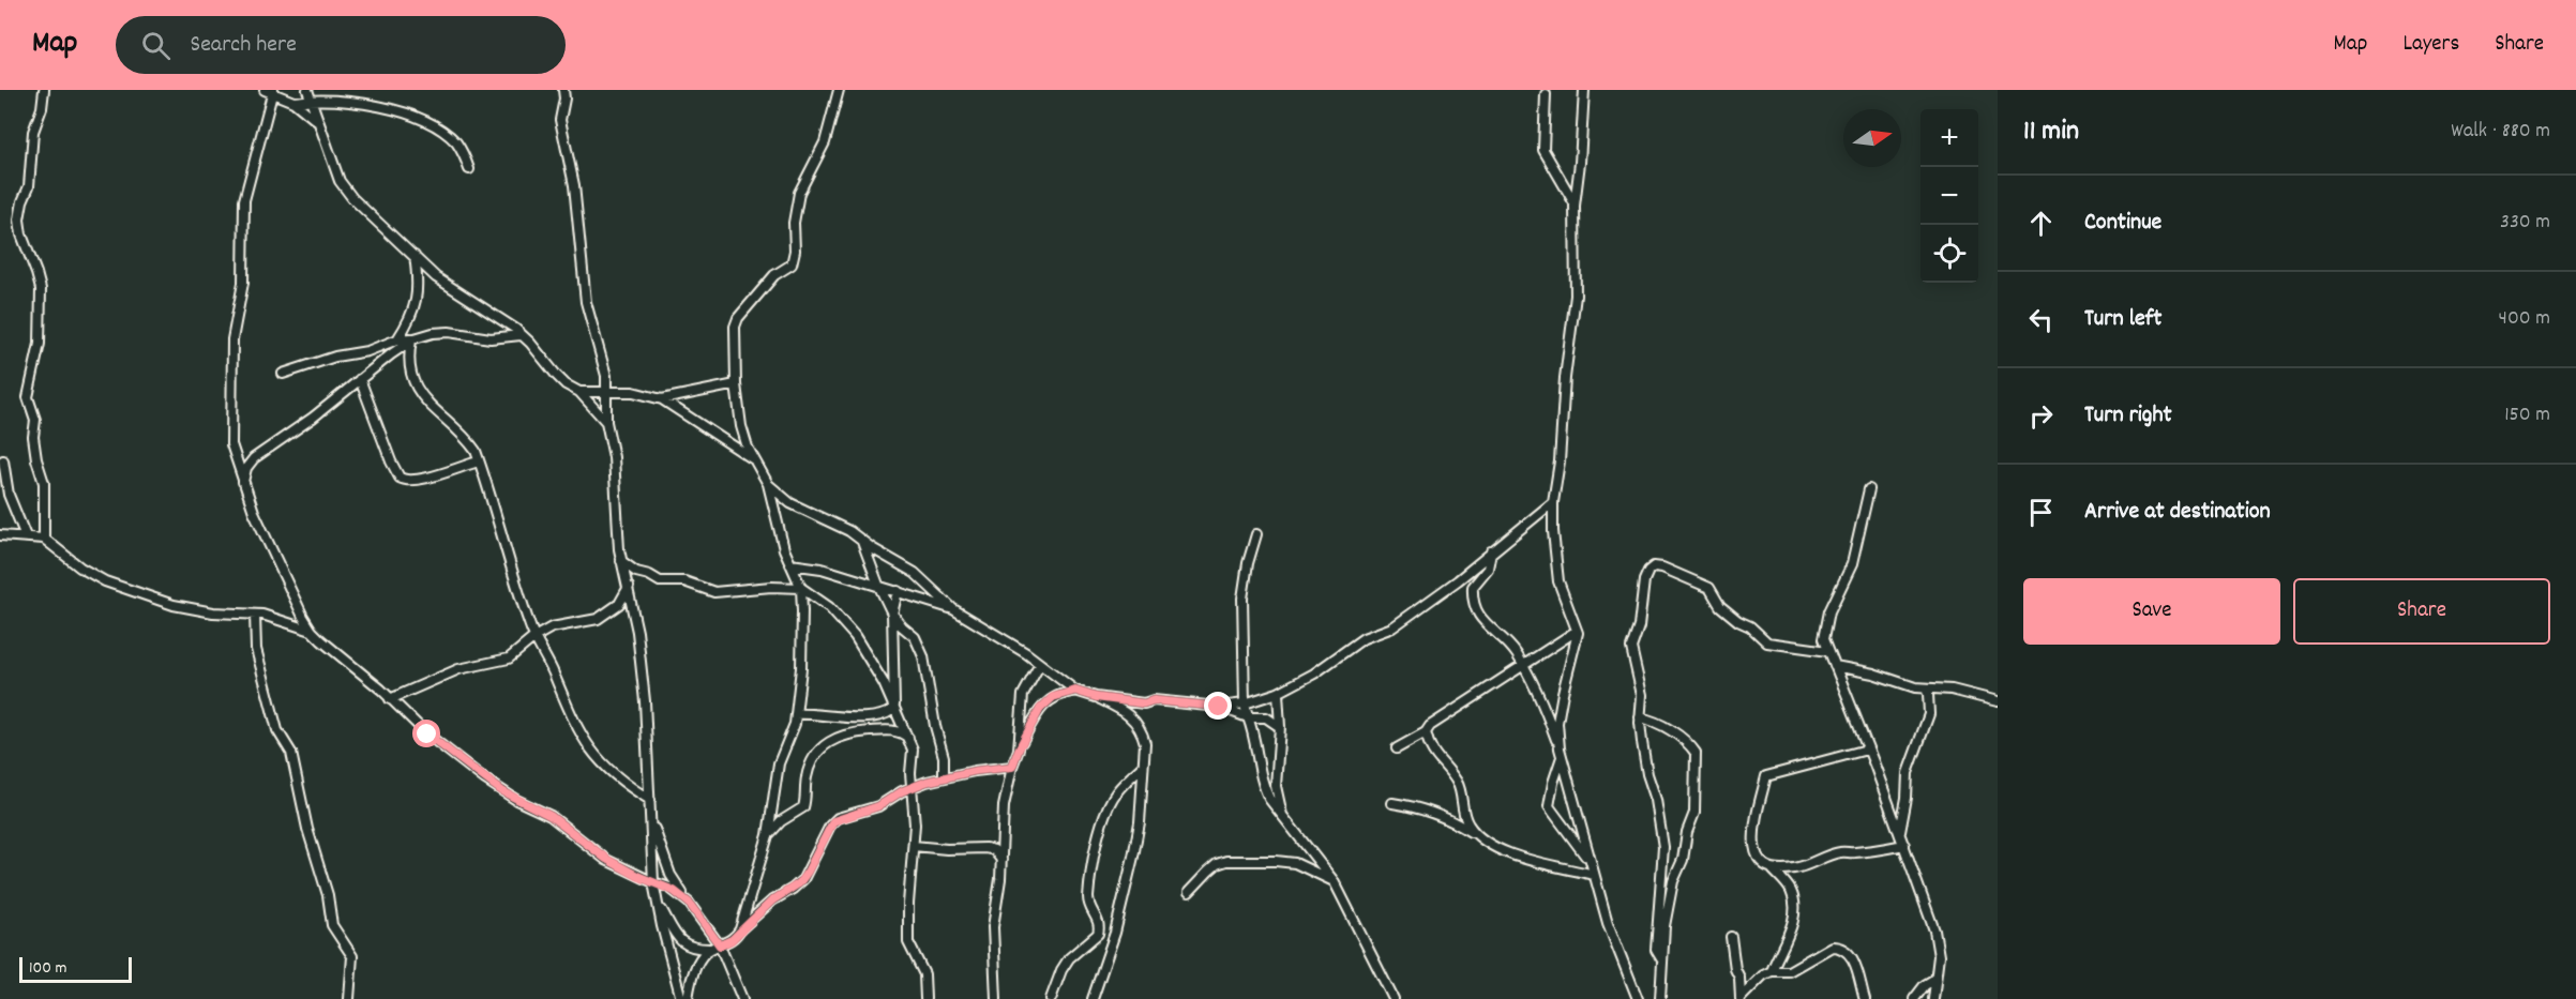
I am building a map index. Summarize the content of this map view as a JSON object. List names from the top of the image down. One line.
{"scale_bar":"100 m","north":"right","page":{"header":"Map","search":"Search here","nav":["Map","Layers","Share"],"heading":["11 min","Walk · 880 m"],"map_buttons":["+","−"],"list":[["Continue","330 m"],["Turn left","400 m"],["Turn right","150 m"],"Arrive at destination"],"buttons":["Save","Share"],"scale":"100 m"}}
